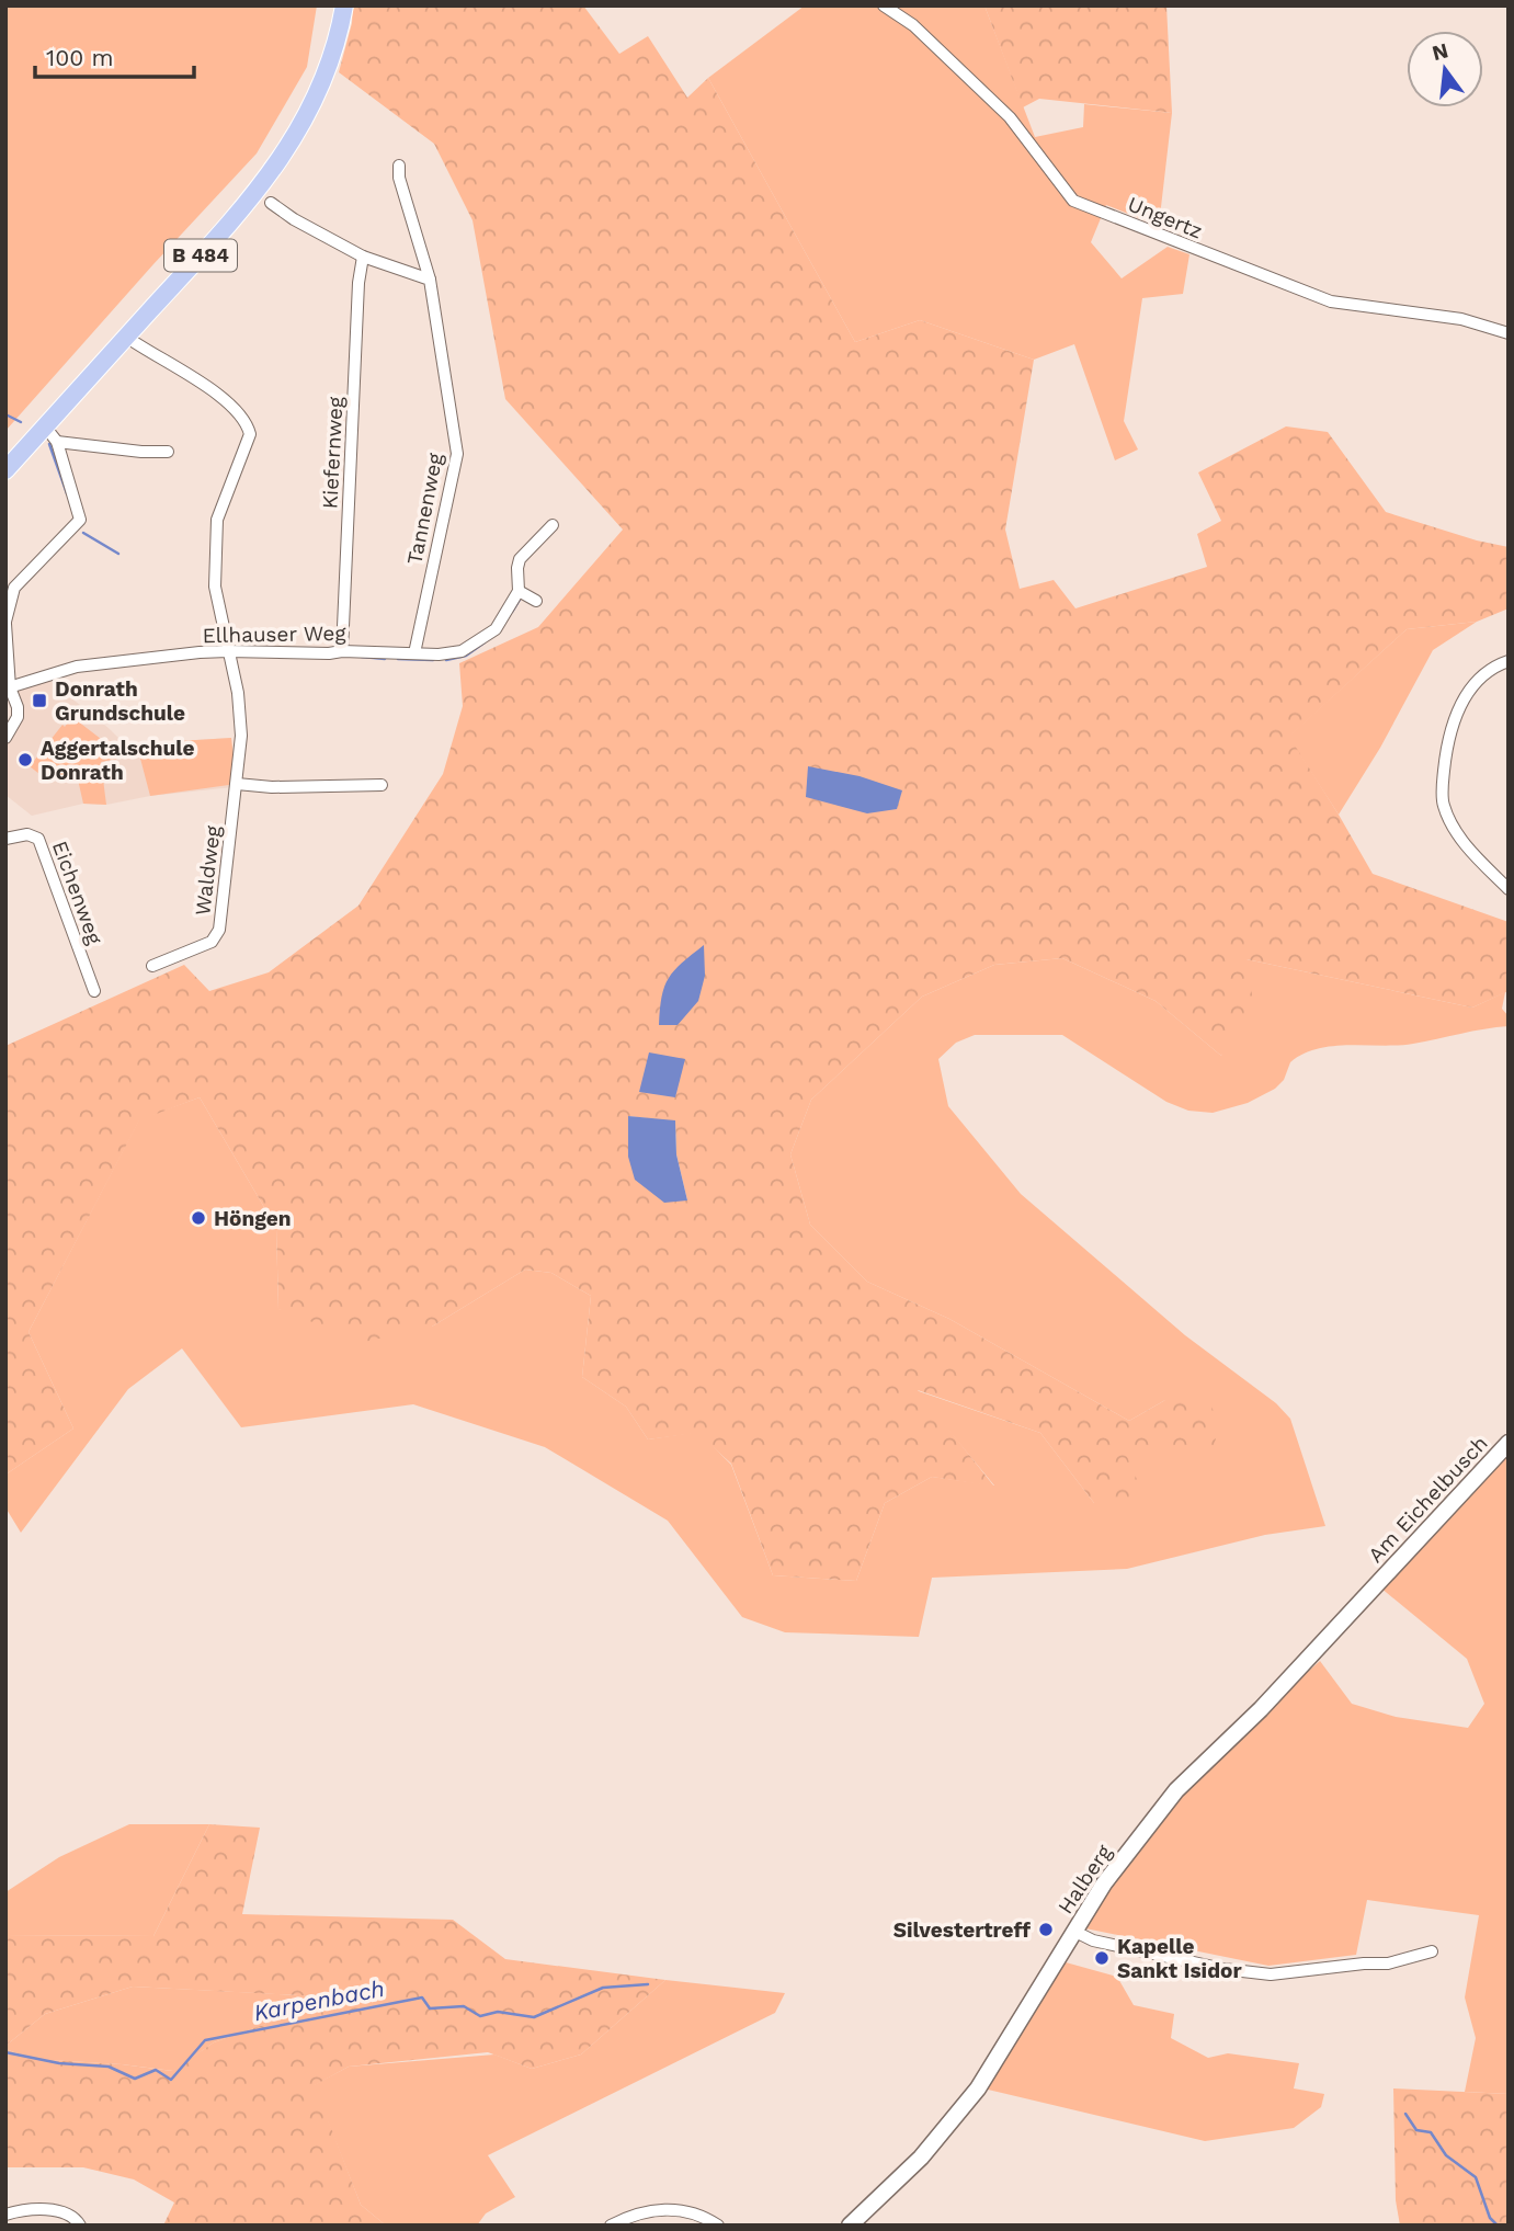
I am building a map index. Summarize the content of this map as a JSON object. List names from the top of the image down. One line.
{"streets":{"main road":["B 484"],"street":["Ungertz","Kiefernweg","Tannenweg","Ellhauser Weg","Waldweg","Eichenweg","Am Eichelbusch","Halberg"]},"crossings":[["B 484","Waldweg"],["Kiefernweg","Ellhauser Weg"],["Tannenweg","Ellhauser Weg"],["Ellhauser Weg","Waldweg"],["Am Eichelbusch","Halberg"]],"water":["Karpenbach"],"places":{"transit":["Donrath Grundschule"],"other":["Aggertalschule Donrath","Höngen","Silvestertreff","Kapelle Sankt Isidor"]},"scale_bar":"100 m","north":"top"}
